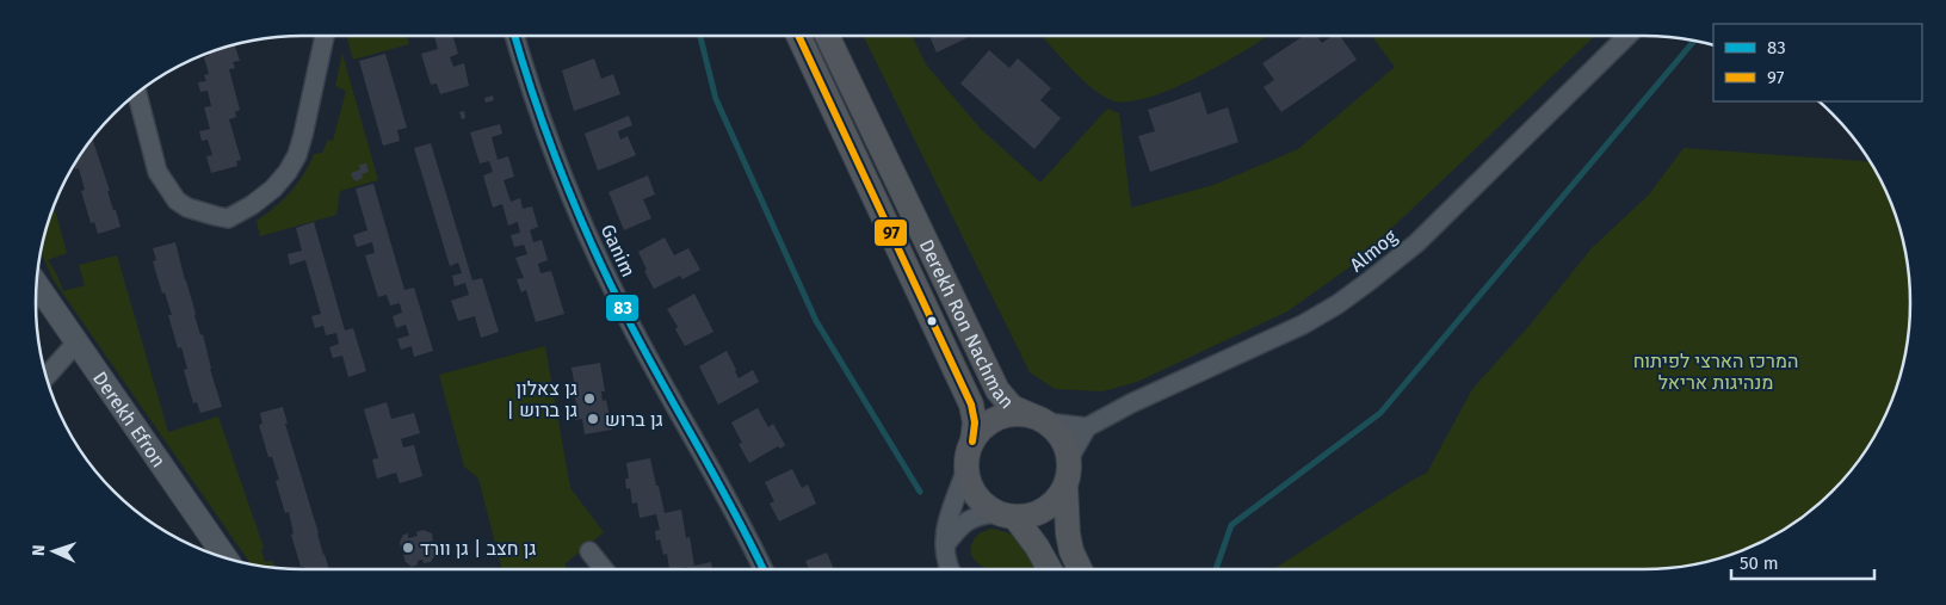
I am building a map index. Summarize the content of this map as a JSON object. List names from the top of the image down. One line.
{"streets":{"main road":["Derekh Ron Nachman"],"street":["Ganim","Almog","Derekh Efron"]},"parks":["המרכז הארצי לפיתוח מנהיגות אריאל"],"places":["גן צאלון | גן ברוש","גן ברוש","גן חצב | גן וורד"],"lines":["transit line 83","transit line 97"],"legend":["83","97"],"scale_bar":"50 m","north":"left"}
